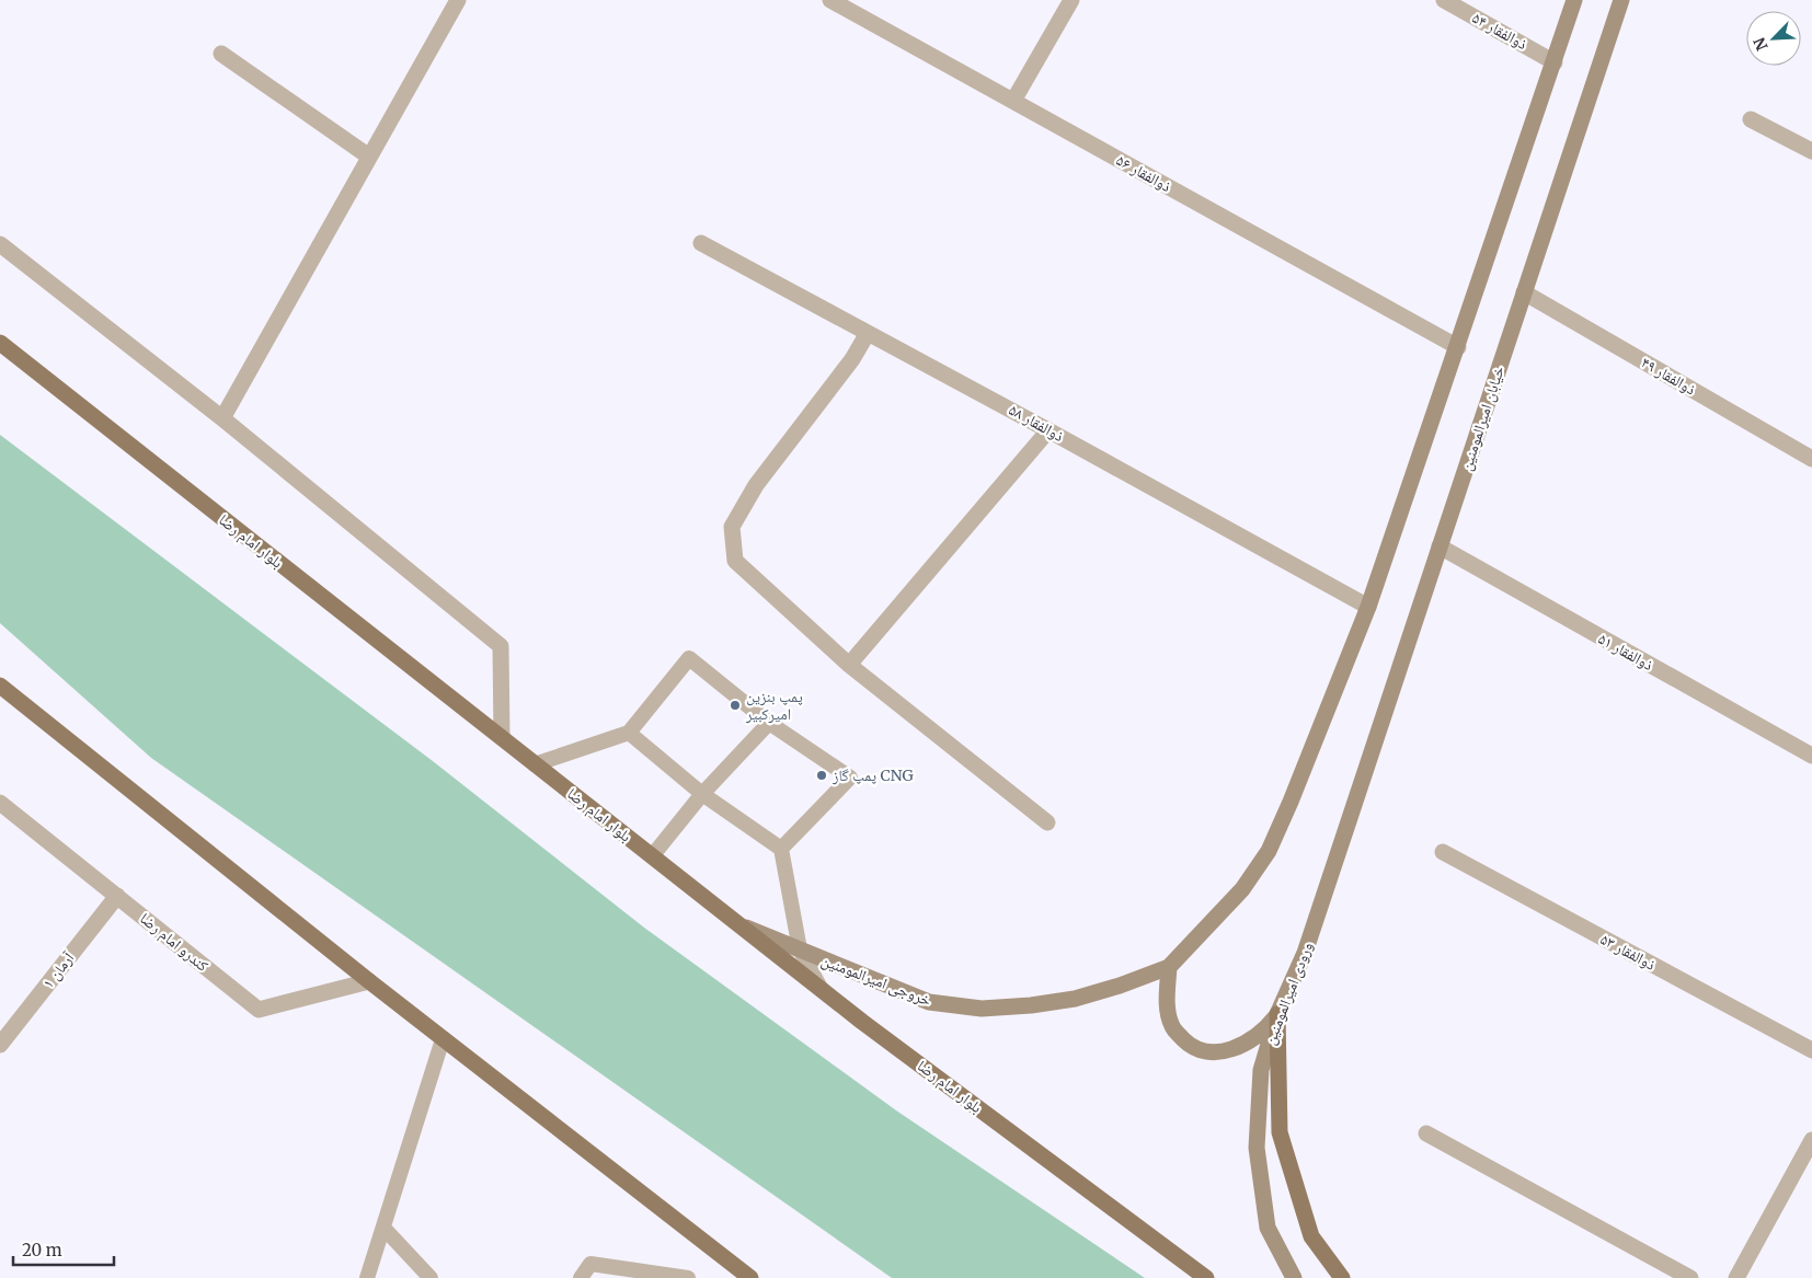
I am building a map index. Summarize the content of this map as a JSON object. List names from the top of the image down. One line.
{"streets":{"main road":["خیابان امیرالمومنین","بلوار امام رضا","خروجی امیرالمومنین","ورودی امیرالمومنین"],"street":["ذوالفقار ۵۴","ذوالفقار ۵۶","ذوالفقار ۴۹","ذوالفقار ۵۸","ذوالفقار ۵۱","کندرو امام رضا","ذوالفقار ۵۳","آرمان ۱"]},"crossings":[["ذوالفقار ۴۹","خیابان امیرالمومنین"],["خیابان امیرالمومنین","ذوالفقار ۵۱"],["خیابان امیرالمومنین","ورودی امیرالمومنین"],["ذوالفقار ۵۸","خروجی امیرالمومنین"],["بلوار امام رضا","خروجی امیرالمومنین"],["کندرو امام رضا","آرمان ۱"]],"places":["پمپ بنزین امیرکبیر","پمپ گاز CNG"],"scale_bar":"20 m","north":"bottom left"}
